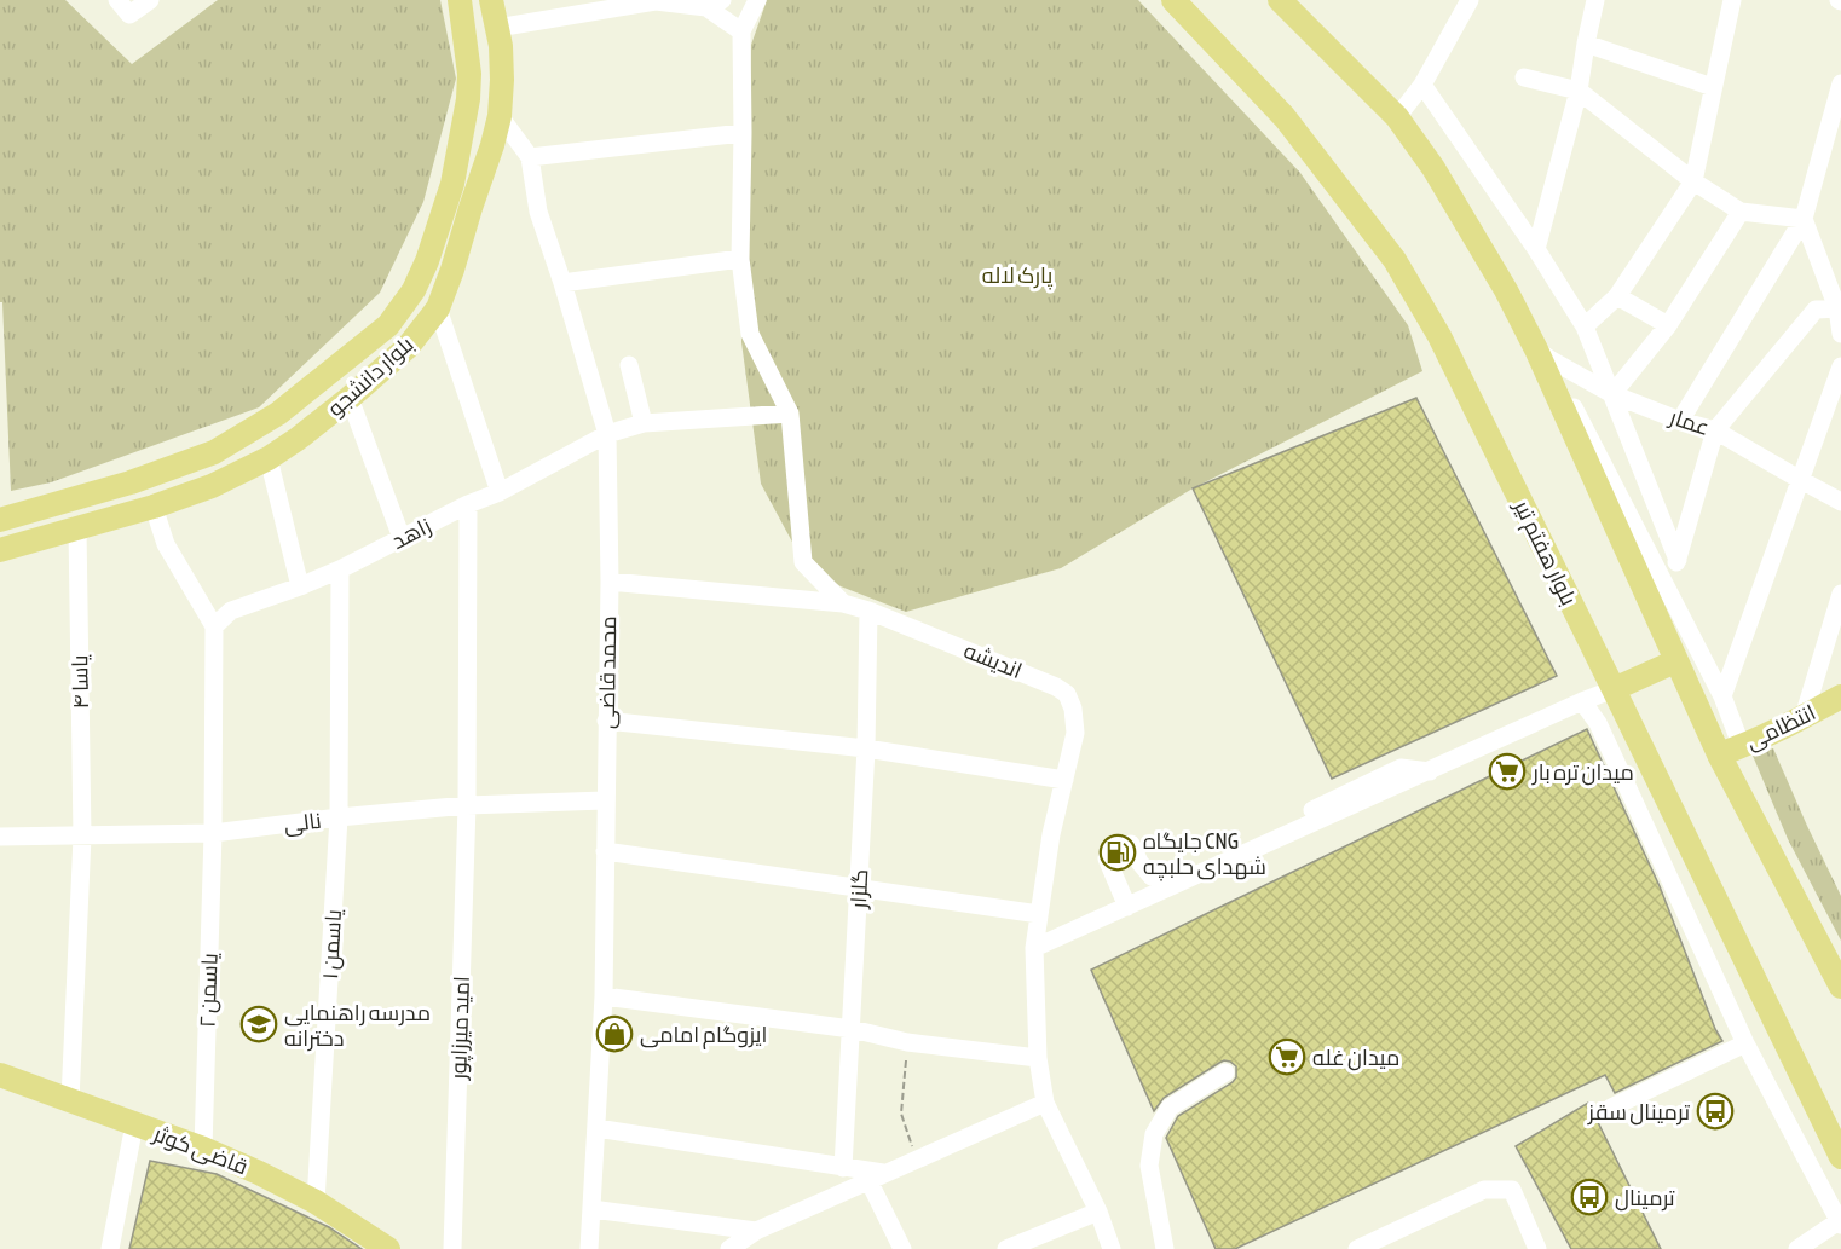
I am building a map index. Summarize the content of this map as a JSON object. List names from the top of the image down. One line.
{"streets":{"main road":["بلوار دانشجو","بلوار هفتم تیر","انتظامی","قاضی کوثر"],"street":["عمار","زاهد","اندیشه","محمد قاضی","یاسا ۴","نالی","گلزار","یاسمن ۱","یاسمن ۲","امید میرزاپور"]},"crossings":[["بلوار دانشجو","محمد قاضی"],["بلوار دانشجو","یاسا ۴"],["زاهد","اندیشه"],["زاهد","محمد قاضی"],["زاهد","یاسمن ۱"],["زاهد","یاسمن ۲"],["زاهد","امید میرزاپور"],["اندیشه","گلزار"],["محمد قاضی","نالی"],["یاسا ۴","نالی"],["نالی","یاسمن ۱"],["نالی","یاسمن ۲"],["نالی","امید میرزاپور"],["یاسمن ۱","قاضی کوثر"],["یاسمن ۲","قاضی کوثر"]],"parks":["پارک لاله"],"places":{"supermarket":["میدان تره بار","میدان غله"],"fuel station":["جایگاه CNG شهدای حلبچه"],"school or university":["مدرسه راهنمایی دخترانه"],"shop":["ایزوگام امامی"],"bus stop":["ترمینال سقز","ترمینال"]}}
